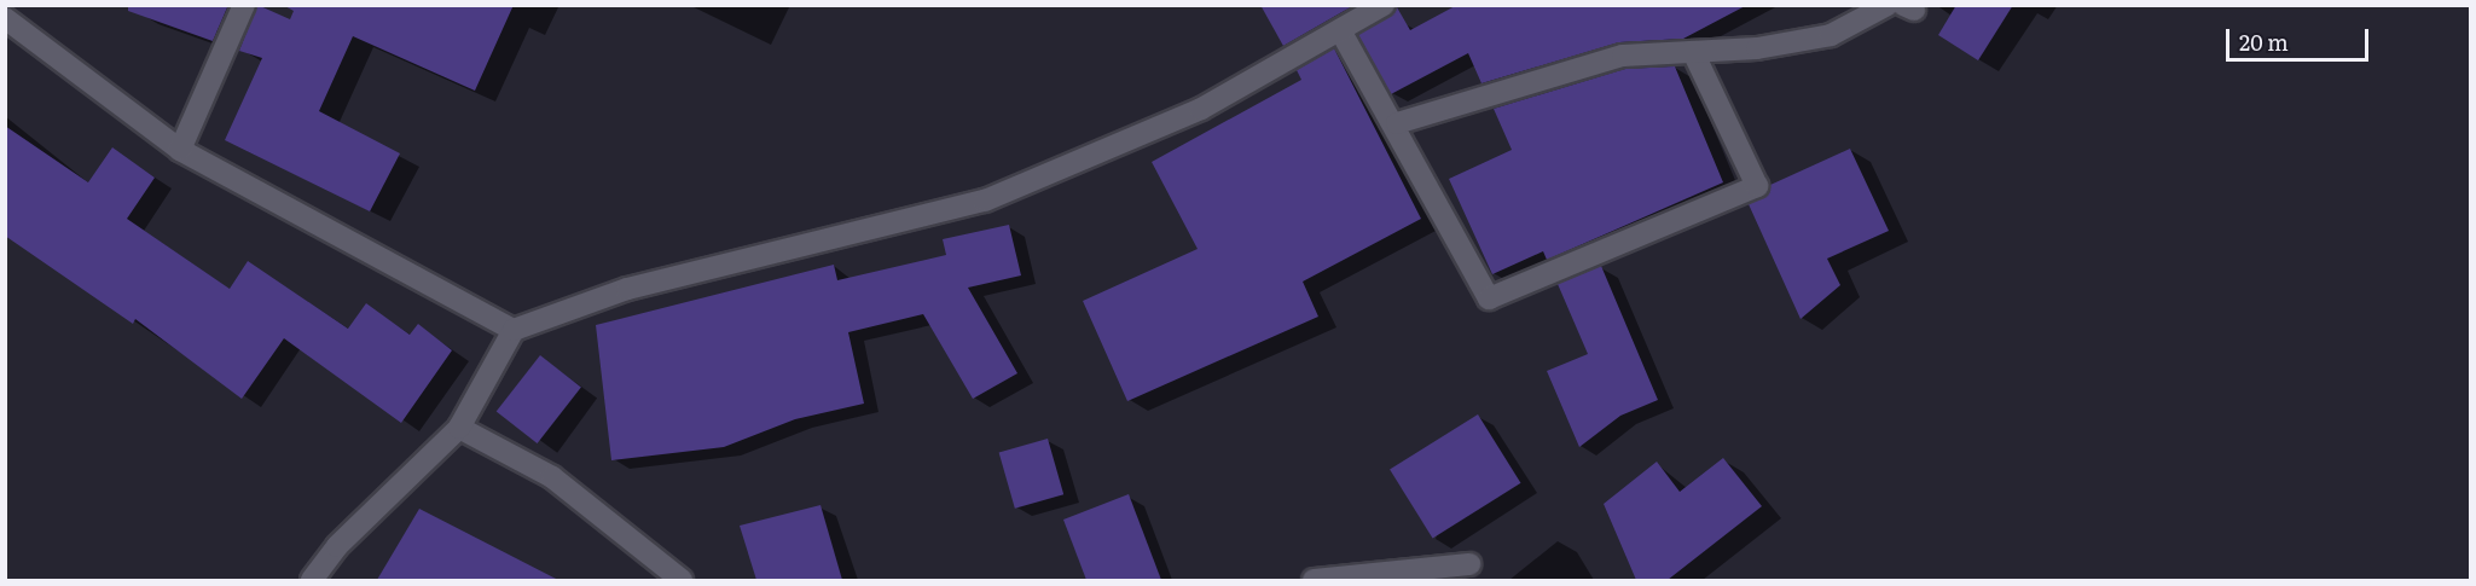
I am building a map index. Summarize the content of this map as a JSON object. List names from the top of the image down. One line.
{"scale_bar":"20 m"}
